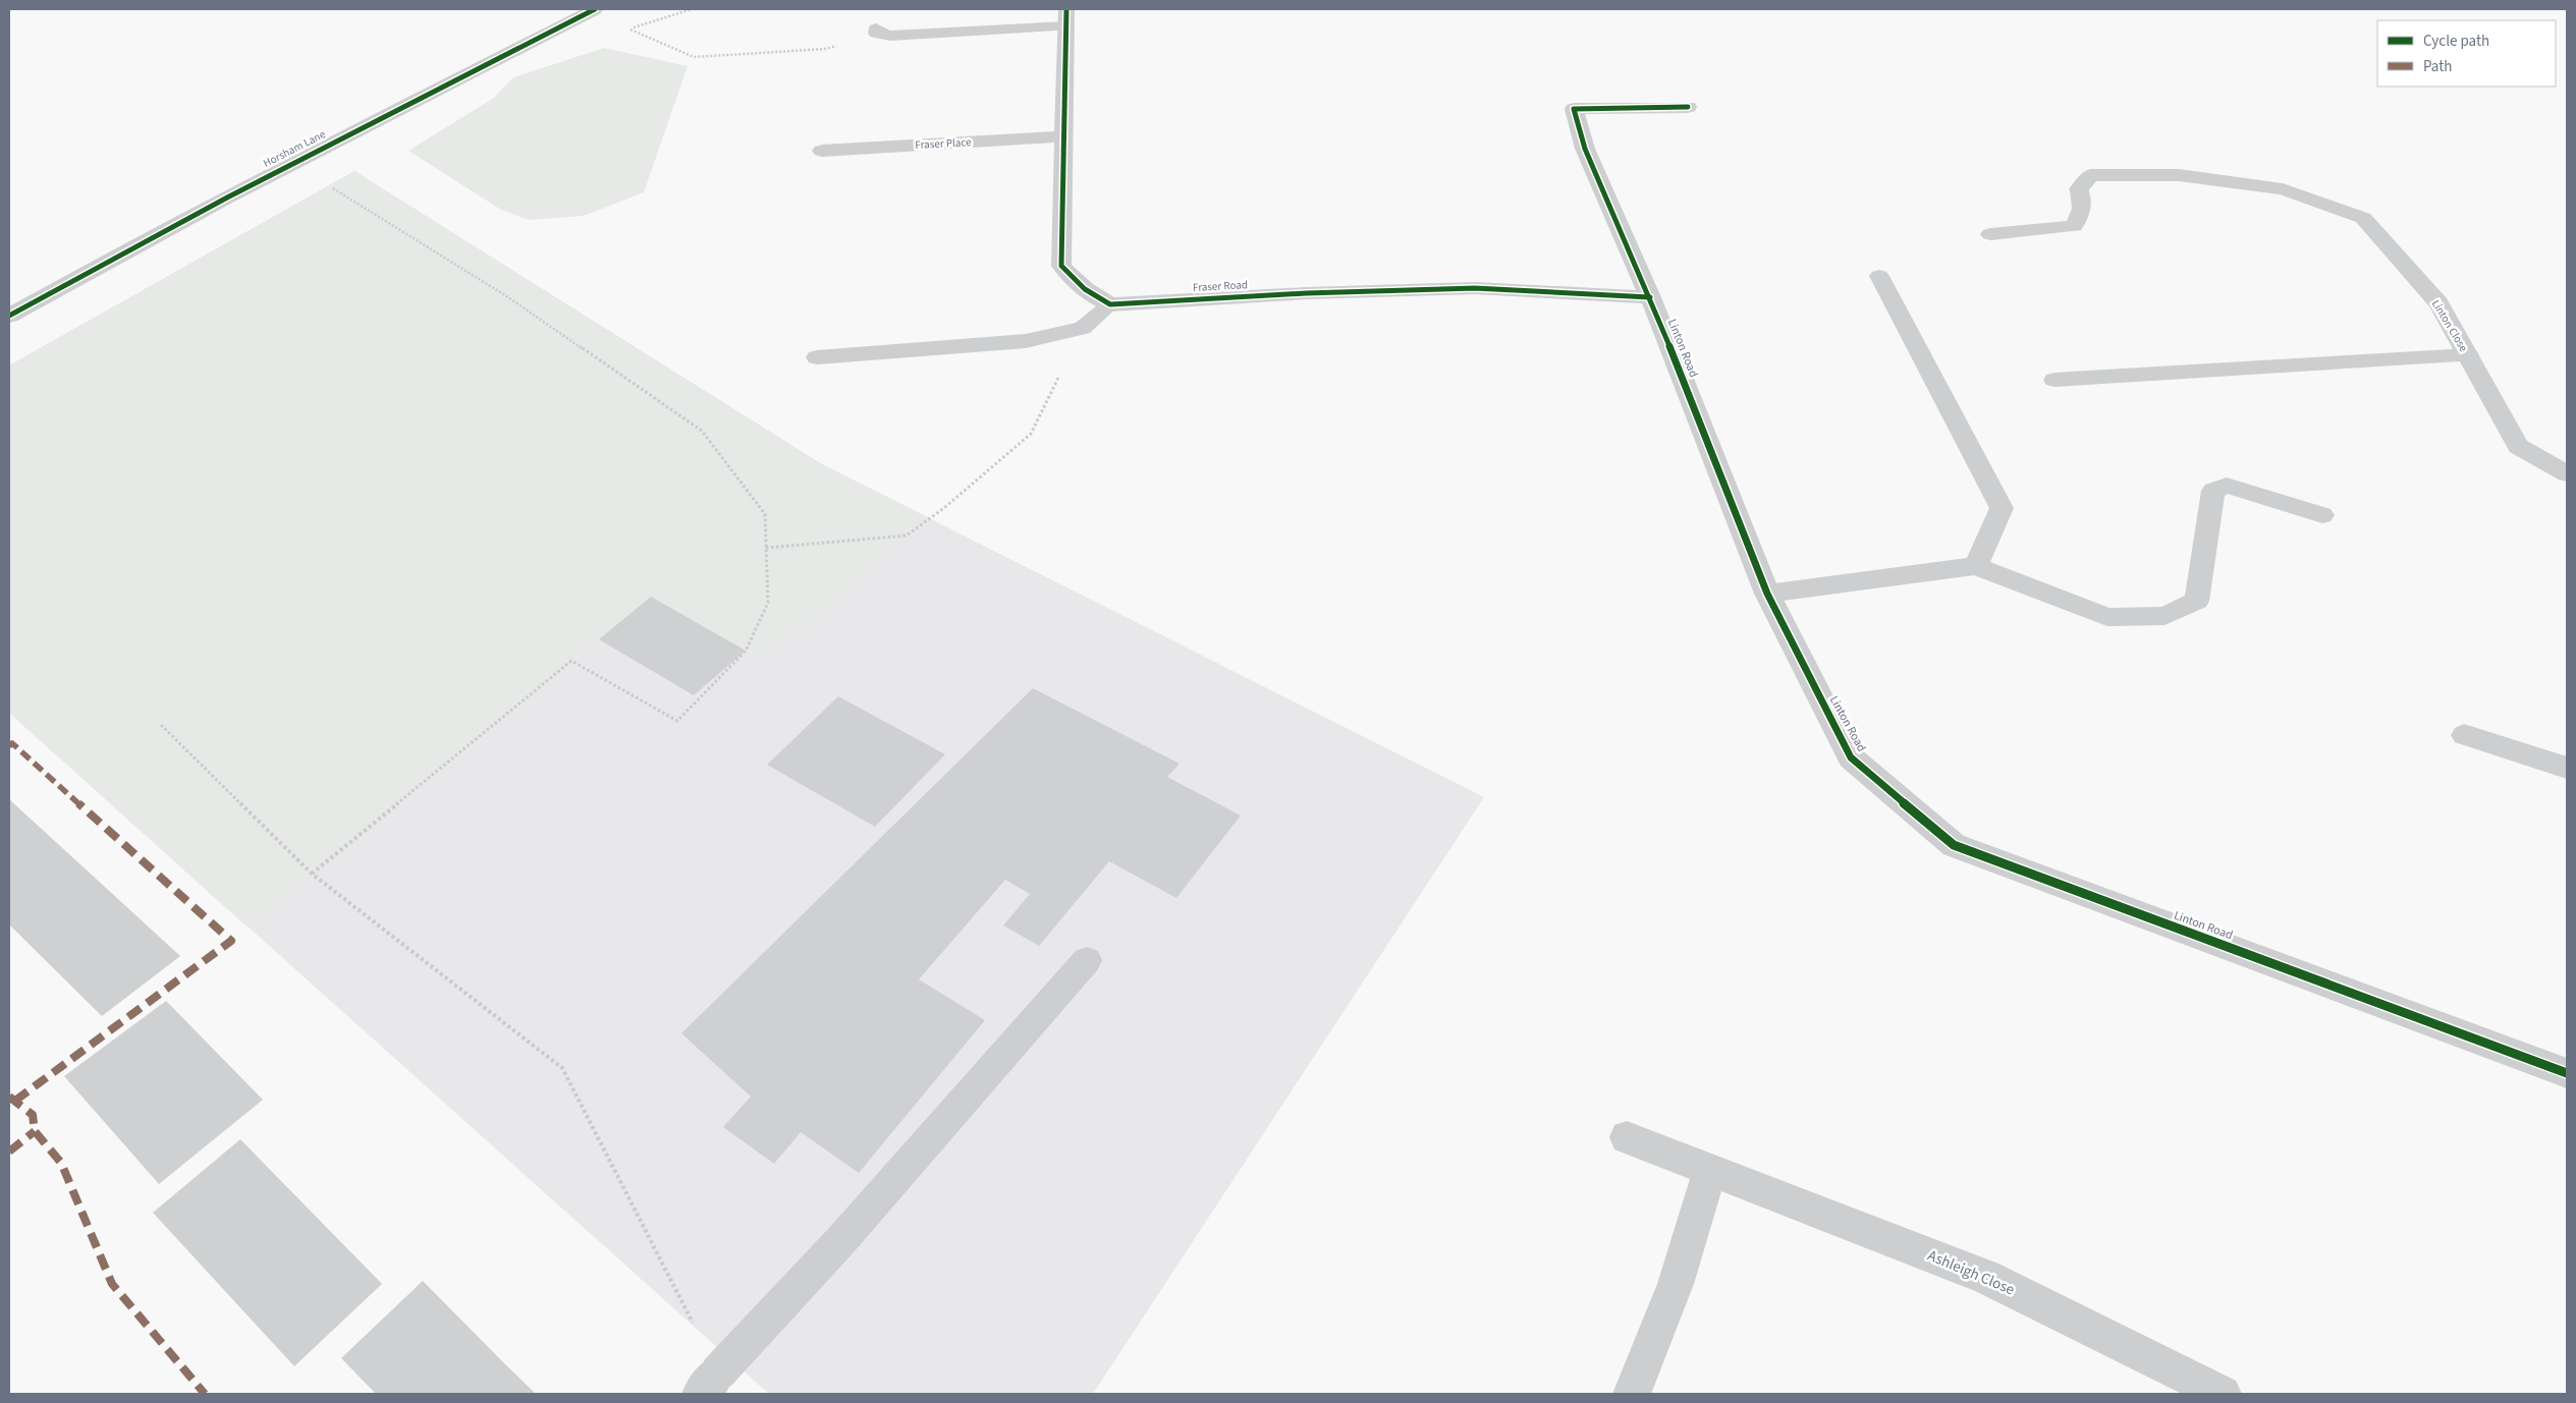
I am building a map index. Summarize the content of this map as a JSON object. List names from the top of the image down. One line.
{"streets":{"street":["Fraser Place","Horsham Lane","Fraser Road","Linton Close","Linton Road","Ashleigh Close"]},"crossings":[["Fraser Road","Linton Road"]],"legend":["Cycle path","Path"]}
